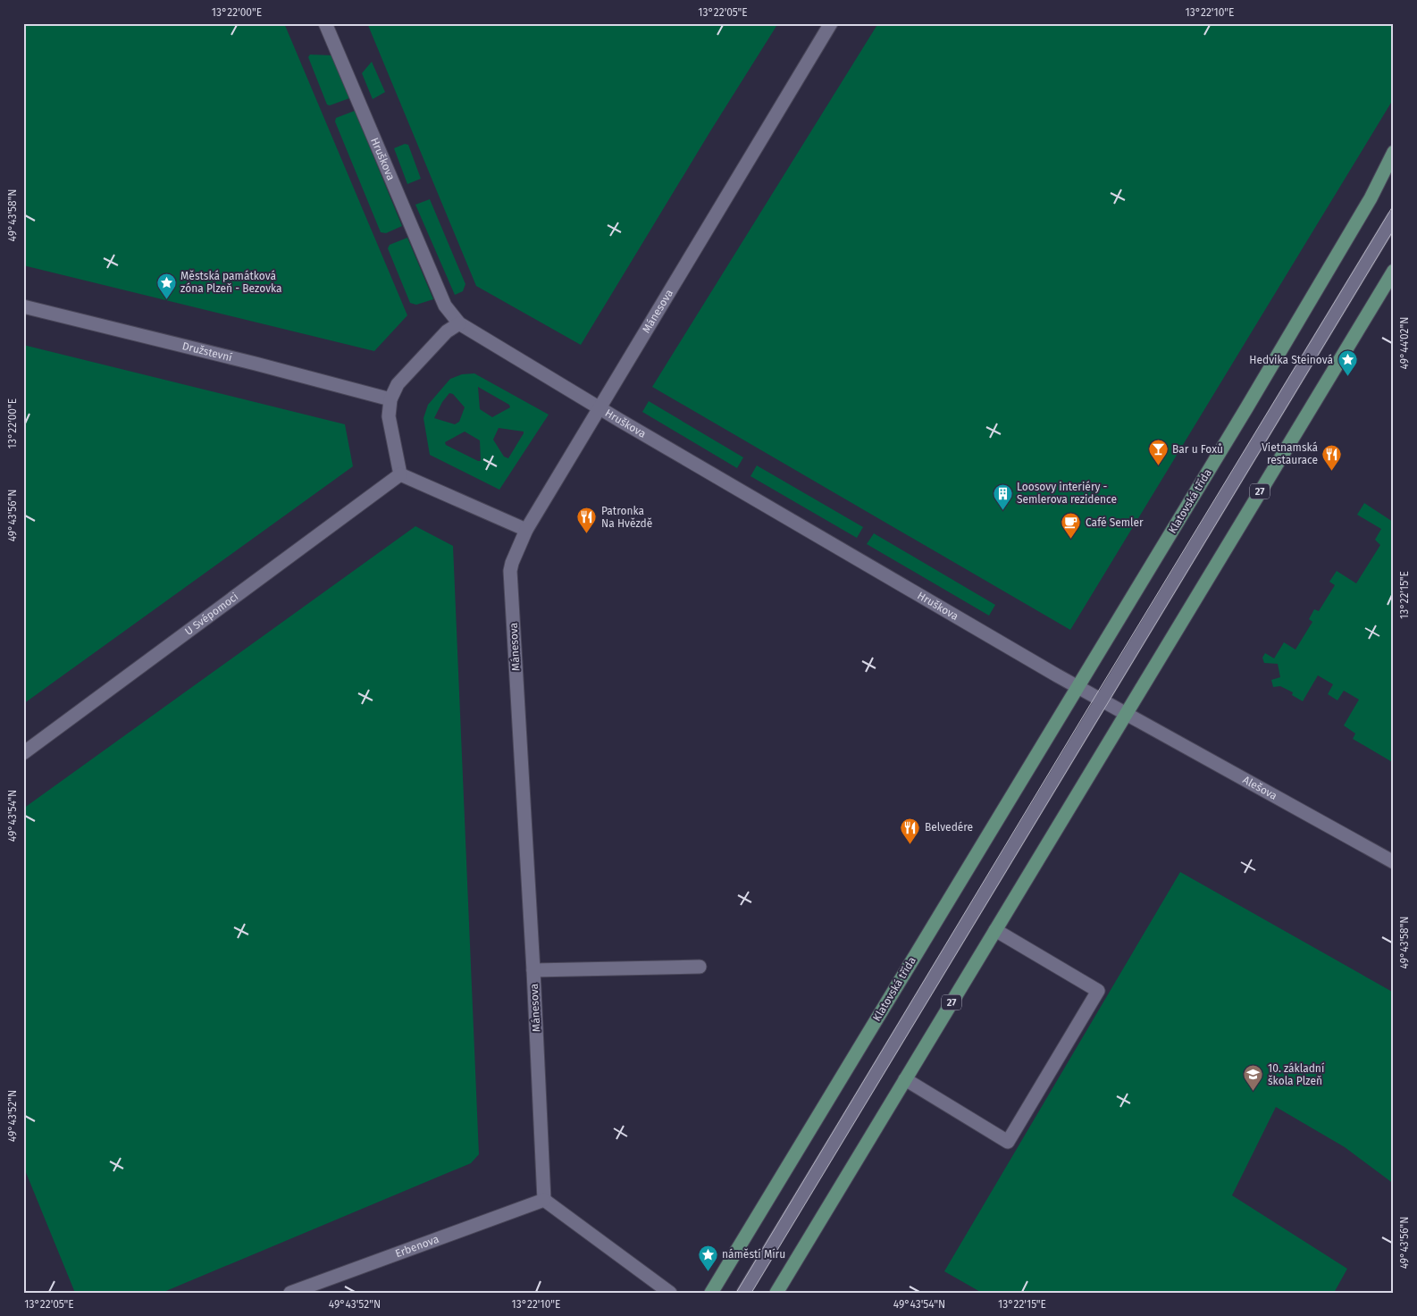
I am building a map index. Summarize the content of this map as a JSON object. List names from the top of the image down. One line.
{"streets":{"main road":["27","Klatovská třída"],"street":["Hruškova","Mánesova","Družstevní","U Svépomoci","Alešova","Erbenova"]},"crossings":[["Hruškova","Mánesova"],["Hruškova","Klatovská třída"],["Mánesova","Erbenova"],["27","Alešova"]],"places":{"place":["Městská památková zóna Plzeň - Bezovka","Hedvika Steinová","náměstí Míru"],"bar":["Bar u Foxů"],"restaurant":["Vietnamská restaurace","Patronka Na Hvězdě","Belvedére"],"building":["Loosovy interiéry - Semlerova rezidence"],"cafe":["Café Semler"],"school or university":["10. základní škola Plzeň"]},"coordinates":["13°22'00\"E","13°22'05\"E","13°22'10\"E","49°43'58\"N","49°44'02\"N","49°43'56\"N","13°22'15\"E","49°43'54\"N","49°43'52\"N"]}
